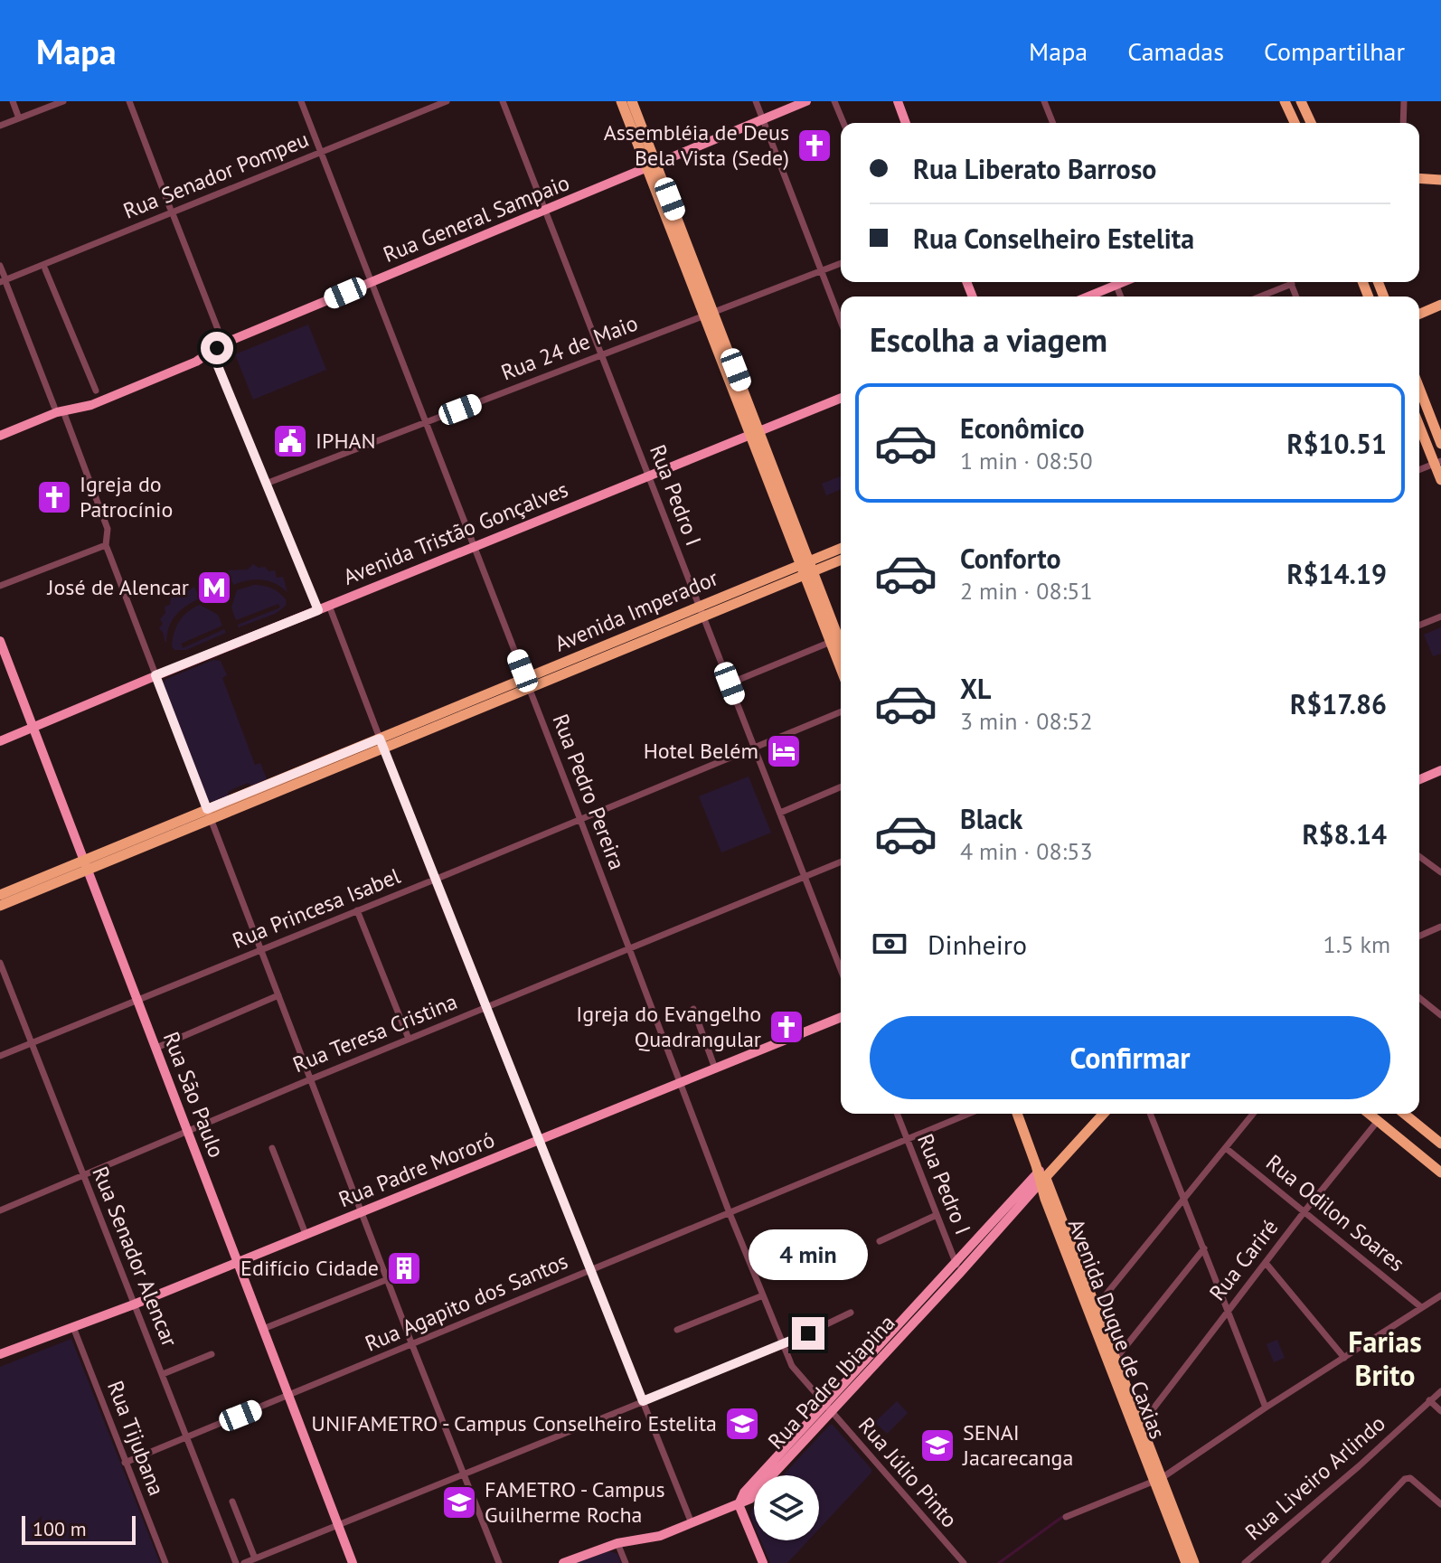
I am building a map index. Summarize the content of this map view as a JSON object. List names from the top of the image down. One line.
{"streets":{"main road":["Avenida Imperador","Avenida Duque de Caxias","Rua Padre Ibiapina"],"street":["Rua Senador Pompeu","Rua General Sampaio","Rua 24 de Maio","Rua Pedro I","Avenida Tristão Gonçalves","Rua Pedro Pereira","Rua Princesa Isabel","Rua Teresa Cristina","Rua São Paulo","Rua Padre Mororó","Rua Odilon Soares","Rua Senador Alencar","Rua Cariré","Rua Agapito dos Santos","Rua Tijubana","Rua Júlio Pinto","Rua Liveiro Arlindo"]},"crossings":[["Rua Senador Pompeu","Rua Pedro Pereira"],["Rua General Sampaio","Rua Pedro I"],["Rua General Sampaio","Rua Pedro Pereira"],["Rua 24 de Maio","Rua Pedro I"],["Rua 24 de Maio","Rua Pedro Pereira"],["Rua Pedro I","Avenida Tristão Gonçalves"],["Rua Pedro I","Avenida Imperador"],["Rua Pedro I","Rua Princesa Isabel"],["Rua Pedro I","Rua Teresa Cristina"],["Rua Pedro I","Rua Agapito dos Santos"],["Rua Pedro I","Rua Padre Ibiapina"],["Avenida Tristão Gonçalves","Rua Pedro Pereira"],["Avenida Tristão Gonçalves","Rua São Paulo"],["Avenida Imperador","Rua Pedro Pereira"],["Avenida Imperador","Rua São Paulo"],["Rua Pedro Pereira","Rua Princesa Isabel"],["Rua Pedro Pereira","Rua Teresa Cristina"],["Rua Pedro Pereira","Rua Padre Mororó"],["Rua Pedro Pereira","Rua Agapito dos Santos"],["Rua Pedro Pereira","Rua Padre Ibiapina"],["Rua Pedro Pereira","Rua Júlio Pinto"],["Rua Princesa Isabel","Rua São Paulo"],["Rua Princesa Isabel","Rua Senador Alencar"],["Rua Teresa Cristina","Rua São Paulo"],["Rua Teresa Cristina","Rua Senador Alencar"],["Rua São Paulo","Rua Padre Mororó"],["Rua São Paulo","Rua Agapito dos Santos"],["Rua Padre Mororó","Rua Senador Alencar"],["Rua Padre Mororó","Rua Tijubana"],["Rua Odilon Soares","Rua Cariré"],["Rua Senador Alencar","Rua Agapito dos Santos"],["Rua Cariré","Avenida Duque de Caxias"],["Rua Agapito dos Santos","Rua Tijubana"],["Avenida Duque de Caxias","Rua Padre Ibiapina"],["Rua Padre Ibiapina","Rua Júlio Pinto"]],"districts":["Farias Brito"],"places":{"church":["Assembléia de Deus Bela Vista (Sede)","Igreja do Patrocínio","Igreja do Evangelho Quadrangular"],"public building":["IPHAN"],"metro station":["José de Alencar"],"hotel":["Hotel Belém"],"building":["Edifício Cidade"],"school or university":["UNIFAMETRO - Campus Conselheiro Estelita","SENAI Jacarecanga","FAMETRO - Campus Guilherme Rocha"]},"scale_bar":"100 m","page":{"header":"Mapa","nav":["Mapa","Camadas","Compartilhar"],"banner":["Rua Liberato Barroso","Rua Conselheiro Estelita"],"heading":"Escolha a viagem","list":[{"name":"Econômico","note":"1 min · 08:50","value":"R$10.51"},{"name":"Conforto","note":"2 min · 08:51","value":"R$14.19"},{"name":"XL","note":"3 min · 08:52","value":"R$17.86"},{"name":"Black","note":"4 min · 08:53","value":"R$8.14"}],"pay":["Dinheiro","1.5 km"],"buttons":"Confirmar","bubble":"4 min","scale":"100 m"}}
